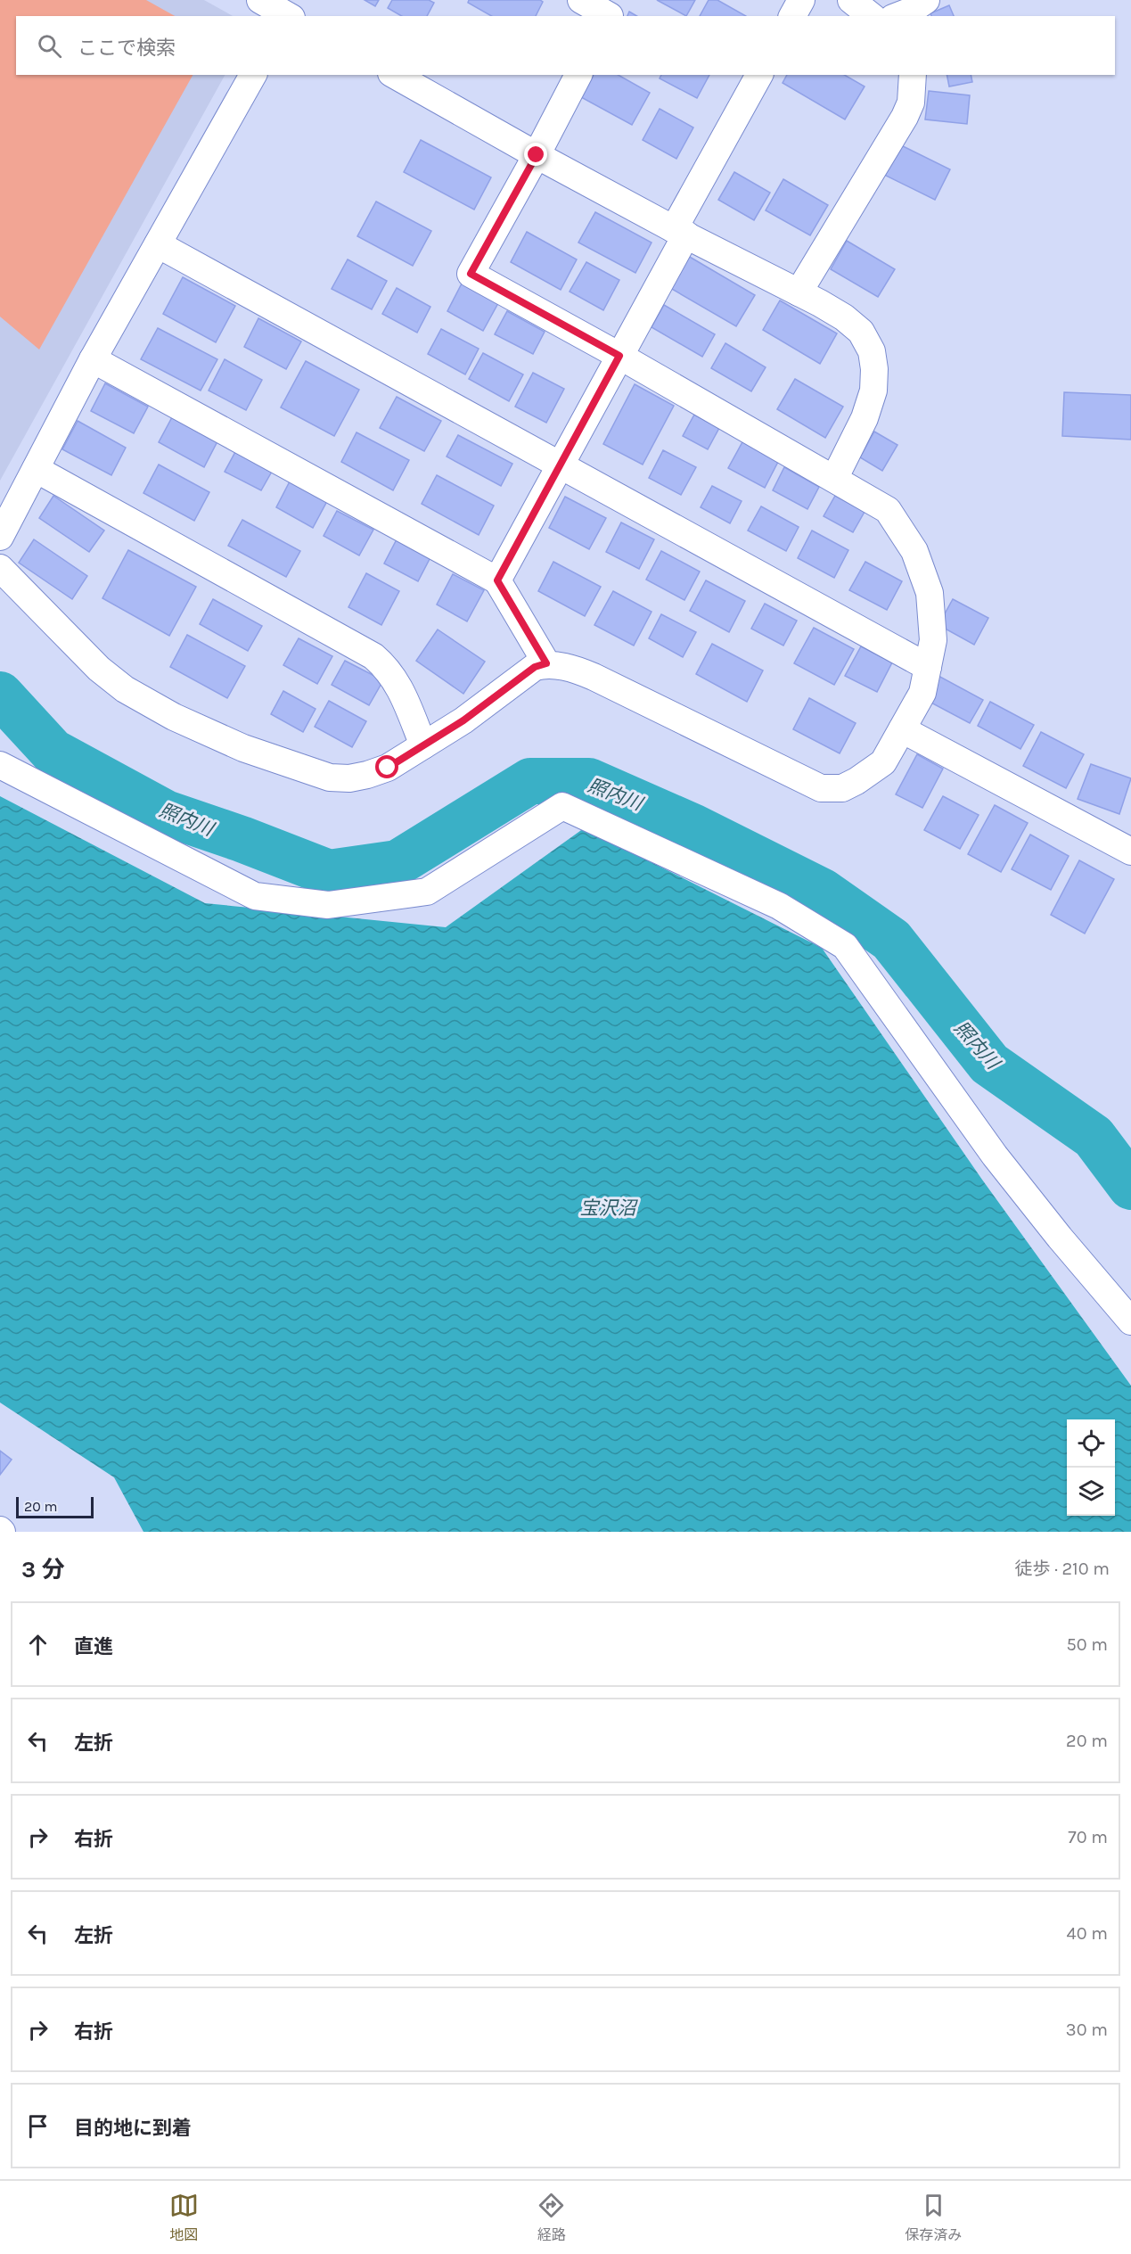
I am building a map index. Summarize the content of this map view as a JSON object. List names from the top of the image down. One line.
{"water":["照内川","宝沢沼"],"scale_bar":"20 m","page":{"search":"ここで検索","scale":"20 m","heading":["3 分","徒歩 · 210 m"],"list":[["直進","50 m"],["左折","20 m"],["右折","70 m"],["左折","40 m"],["右折","30 m"],"目的地に到着"],"nav":["地図","経路","保存済み"]}}
